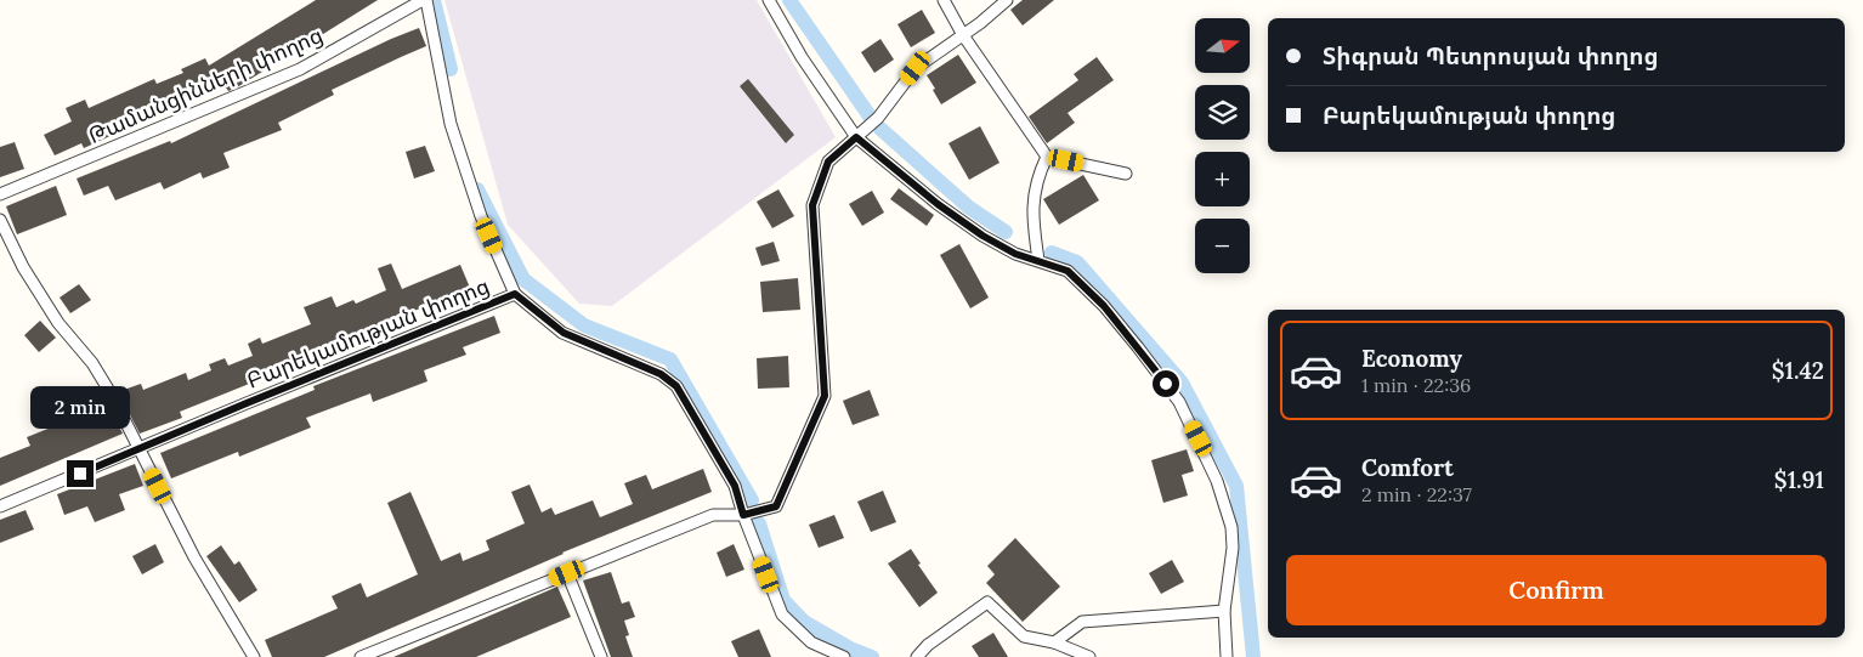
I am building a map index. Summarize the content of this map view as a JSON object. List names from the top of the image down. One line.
{"streets":{"street":["Թամանցինների փողոց","Բարեկամության փողոց"]},"north":"right","page":{"map_buttons":["+","−"],"banner":["Տիգրան Պետրոսյան փողոց","Բարեկամության փողոց"],"list":[{"name":"Economy","note":"1 min · 22:36","value":"$1.42"},{"name":"Comfort","note":"2 min · 22:37","value":"$1.91"}],"bubble":"2 min","buttons":"Confirm"}}
